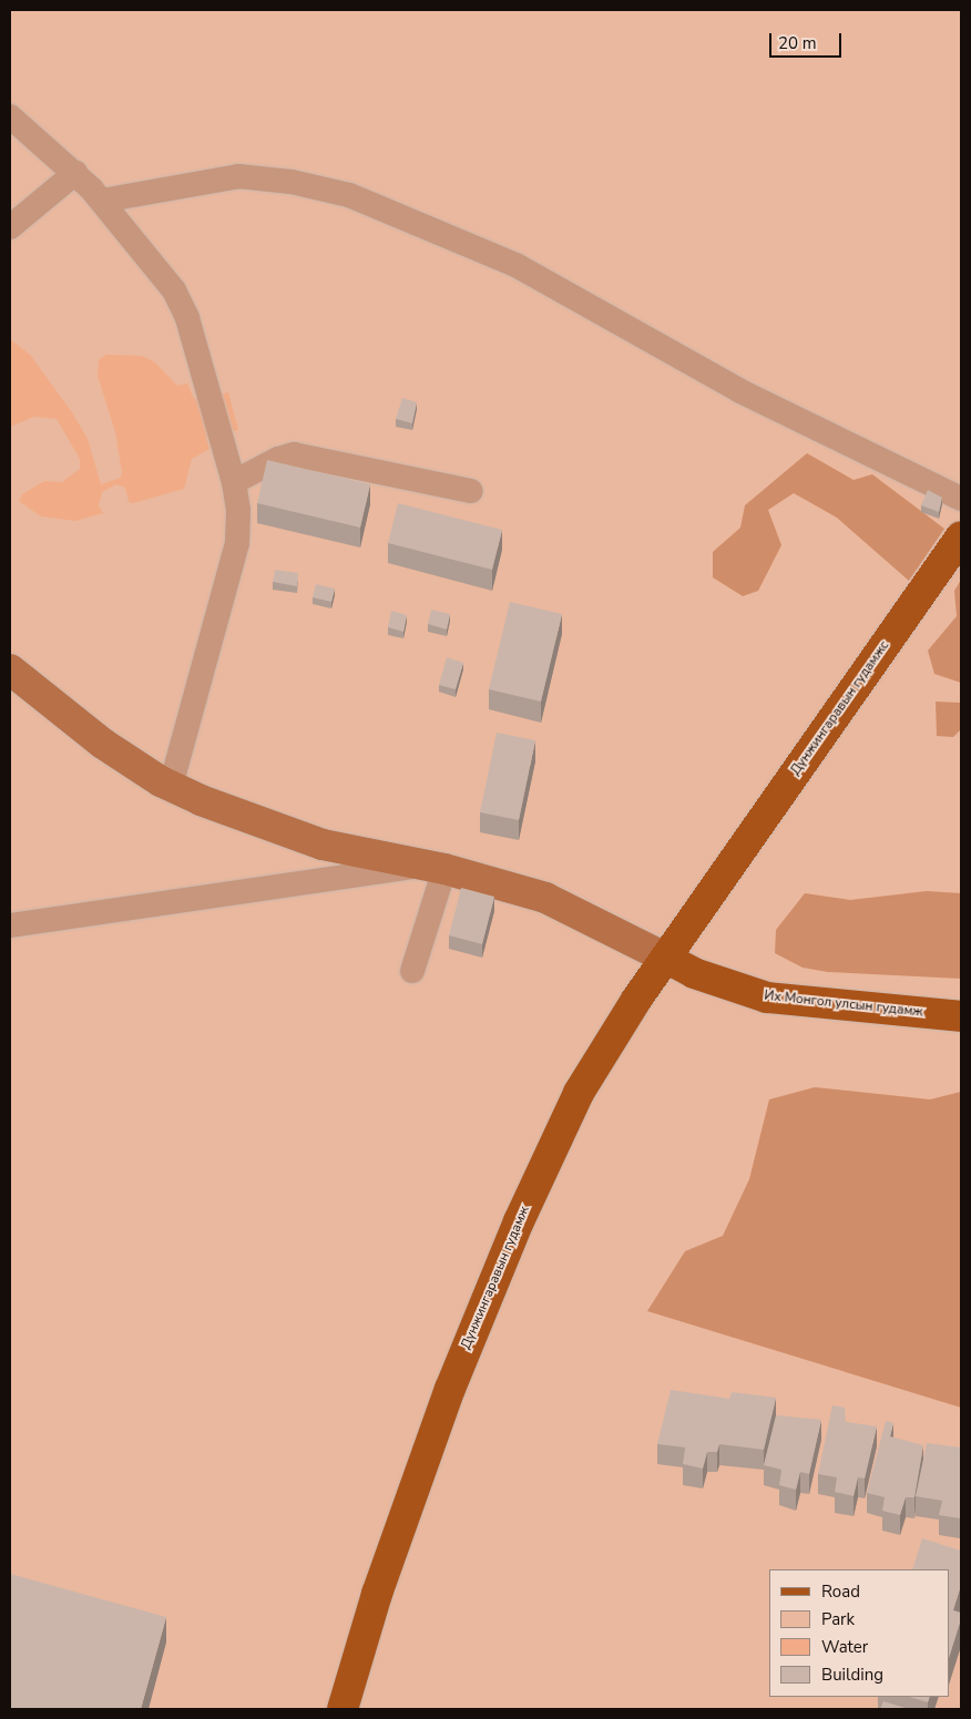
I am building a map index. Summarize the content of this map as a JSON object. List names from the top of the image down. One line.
{"streets":{"main road":["Дүнжингаравын гудамжс","Их Монгол улсын гудамж","Дүнжингаравын гудамж"]},"crossings":[["Дүнжингаравын гудамжс","Дүнжингаравын гудамж"],["Их Монгол улсын гудамж","Дүнжингаравын гудамж"]],"legend":["Road","Park","Water","Building"],"scale_bar":"20 m"}
